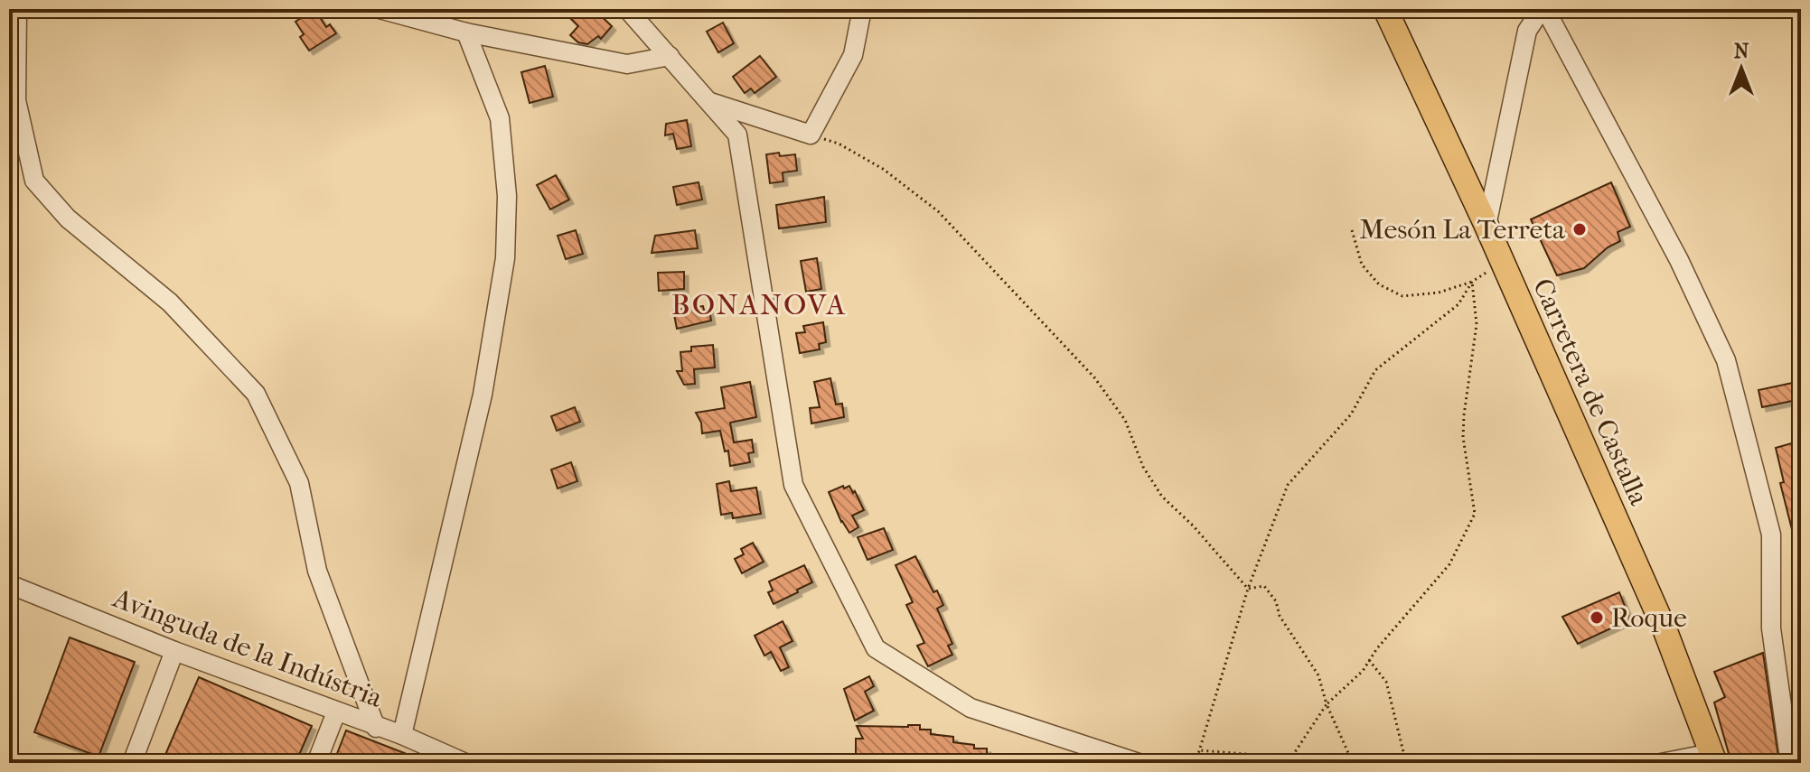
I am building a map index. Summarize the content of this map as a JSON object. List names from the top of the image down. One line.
{"streets":{"main road":["Carretera de Castalla"],"street":["Avinguda de la Indústria"]},"districts":["BONANOVA"],"places":["Mesón La Terreta","Roque"],"north":"top"}
